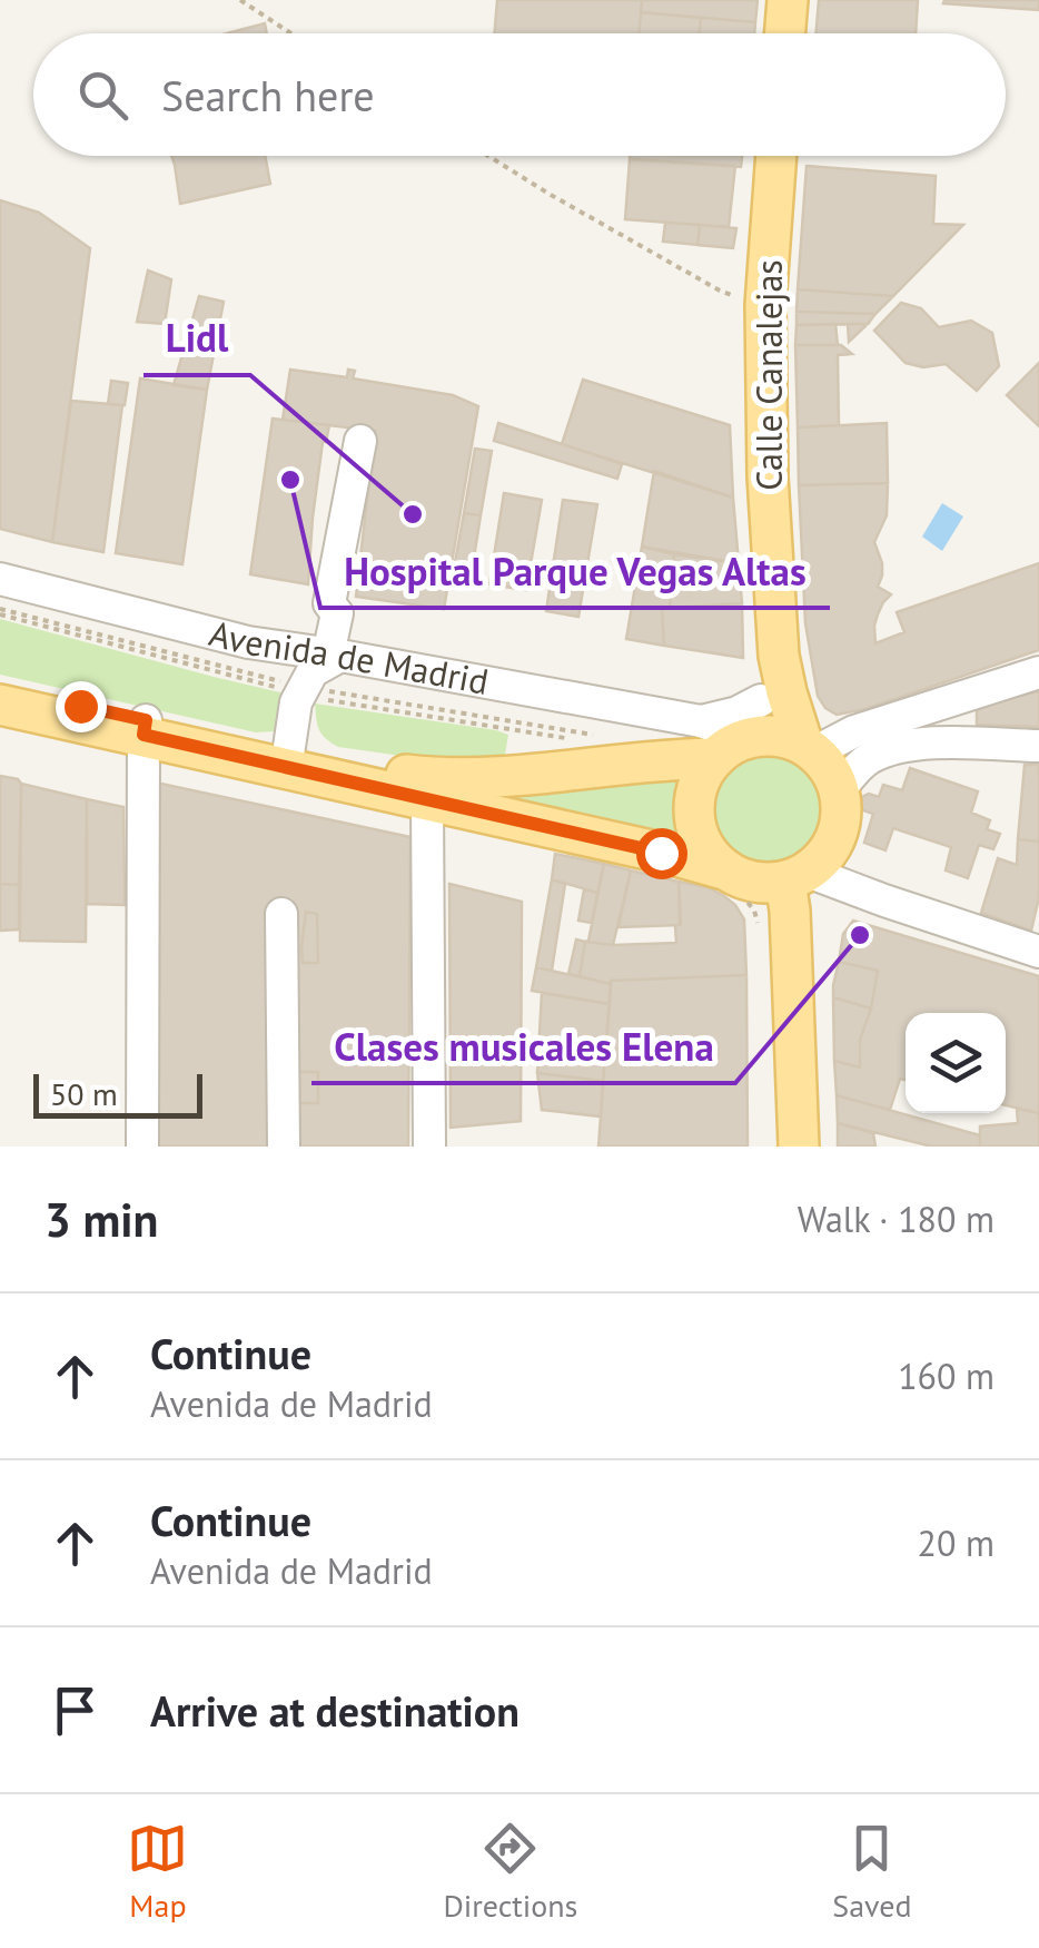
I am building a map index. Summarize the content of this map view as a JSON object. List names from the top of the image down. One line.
{"streets":{"main road":["Calle Canalejas"],"street":["Avenida de Madrid"]},"crossings":[["Calle Canalejas","Avenida de Madrid"]],"places":["Hospital Parque Vegas Altas","Lidl","Clases musicales Elena"],"scale_bar":"50 m","page":{"search":"Search here","scale":"50 m","heading":["3 min","Walk · 180 m"],"list":[["Continue","Avenida de Madrid","160 m"],["Continue","Avenida de Madrid","20 m"],"Arrive at destination"],"nav":["Map","Directions","Saved"]}}
